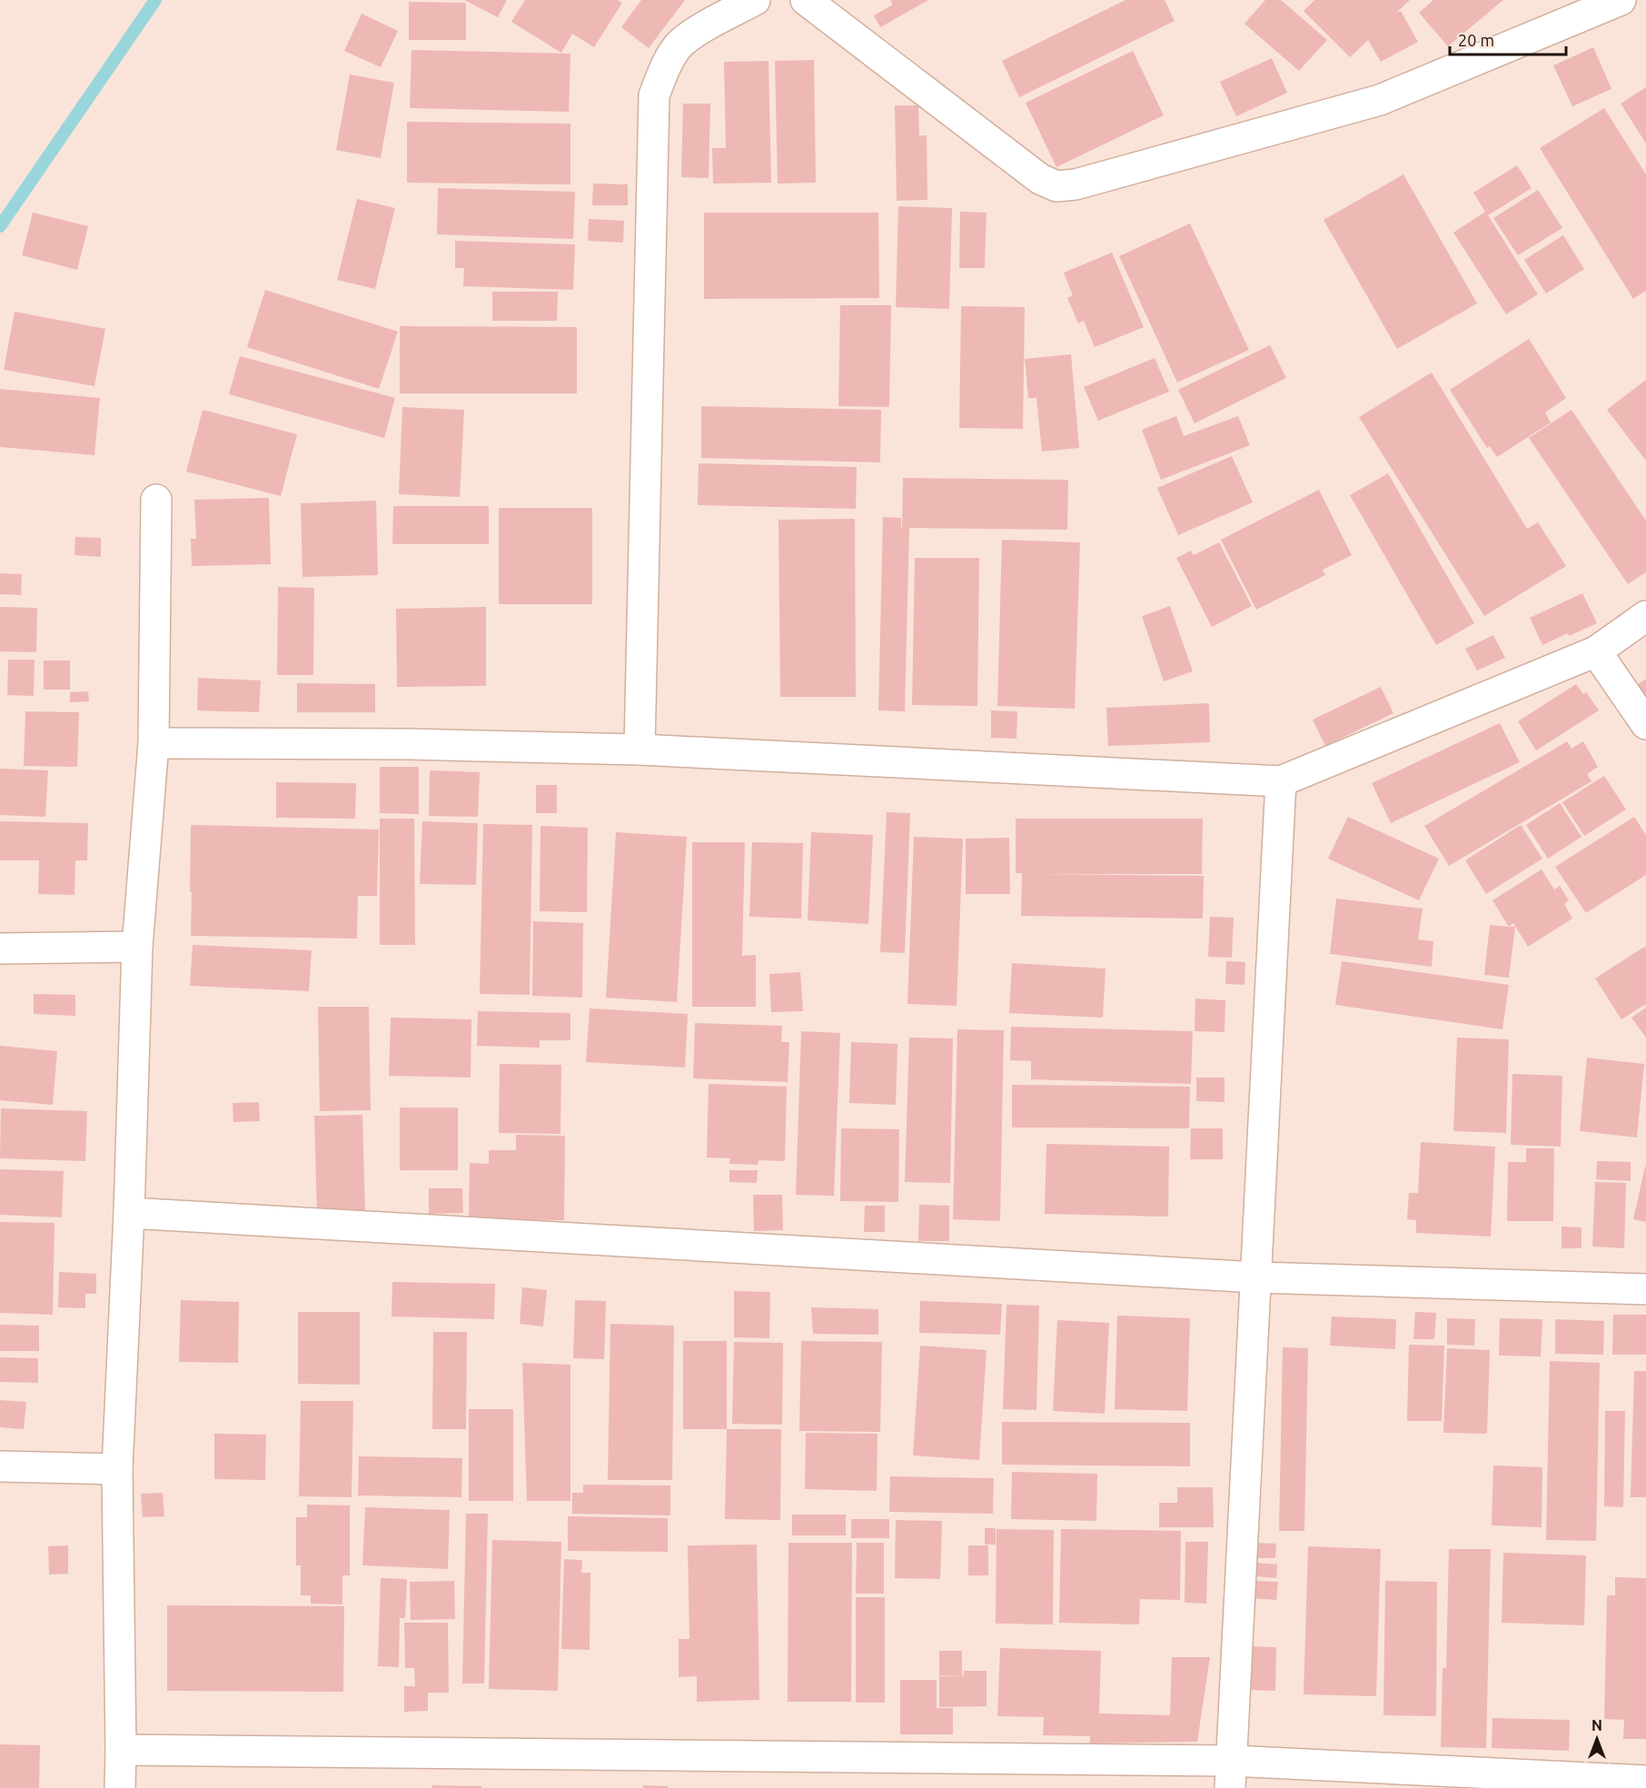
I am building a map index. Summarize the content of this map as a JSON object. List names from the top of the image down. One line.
{"scale_bar":"20 m","north":"top"}
